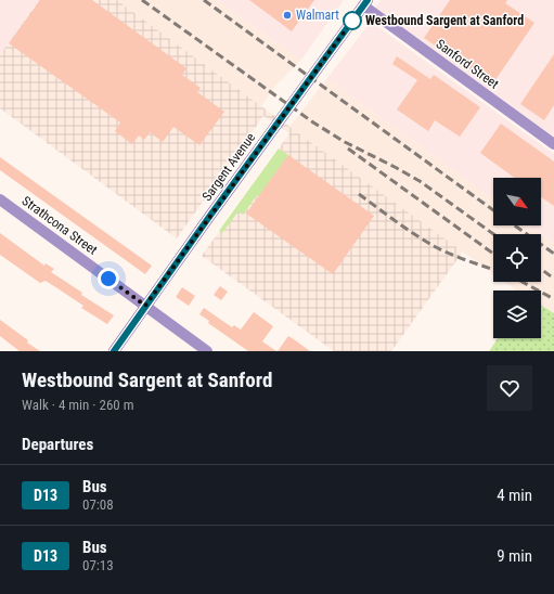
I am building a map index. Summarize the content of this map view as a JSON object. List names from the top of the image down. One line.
{"streets":{"main road":["Sargent Avenue"],"street":["Sanford Street","Strathcona Street"]},"crossings":[["Sanford Street","Sargent Avenue"],["Sargent Avenue","Strathcona Street"]],"places":["Walmart","Westbound Sargent at Sanford"],"lines":["bus line D13"],"north":"bottom right","page":{"heading":[["Westbound Sargent at Sanford","Walk · 4 min · 260 m"],"Departures"],"list":[{"mark":"D13","name":"Bus","note":"07:08","value":"4 min"},{"mark":"D13","name":"Bus","note":"07:13","value":"9 min"}]}}
